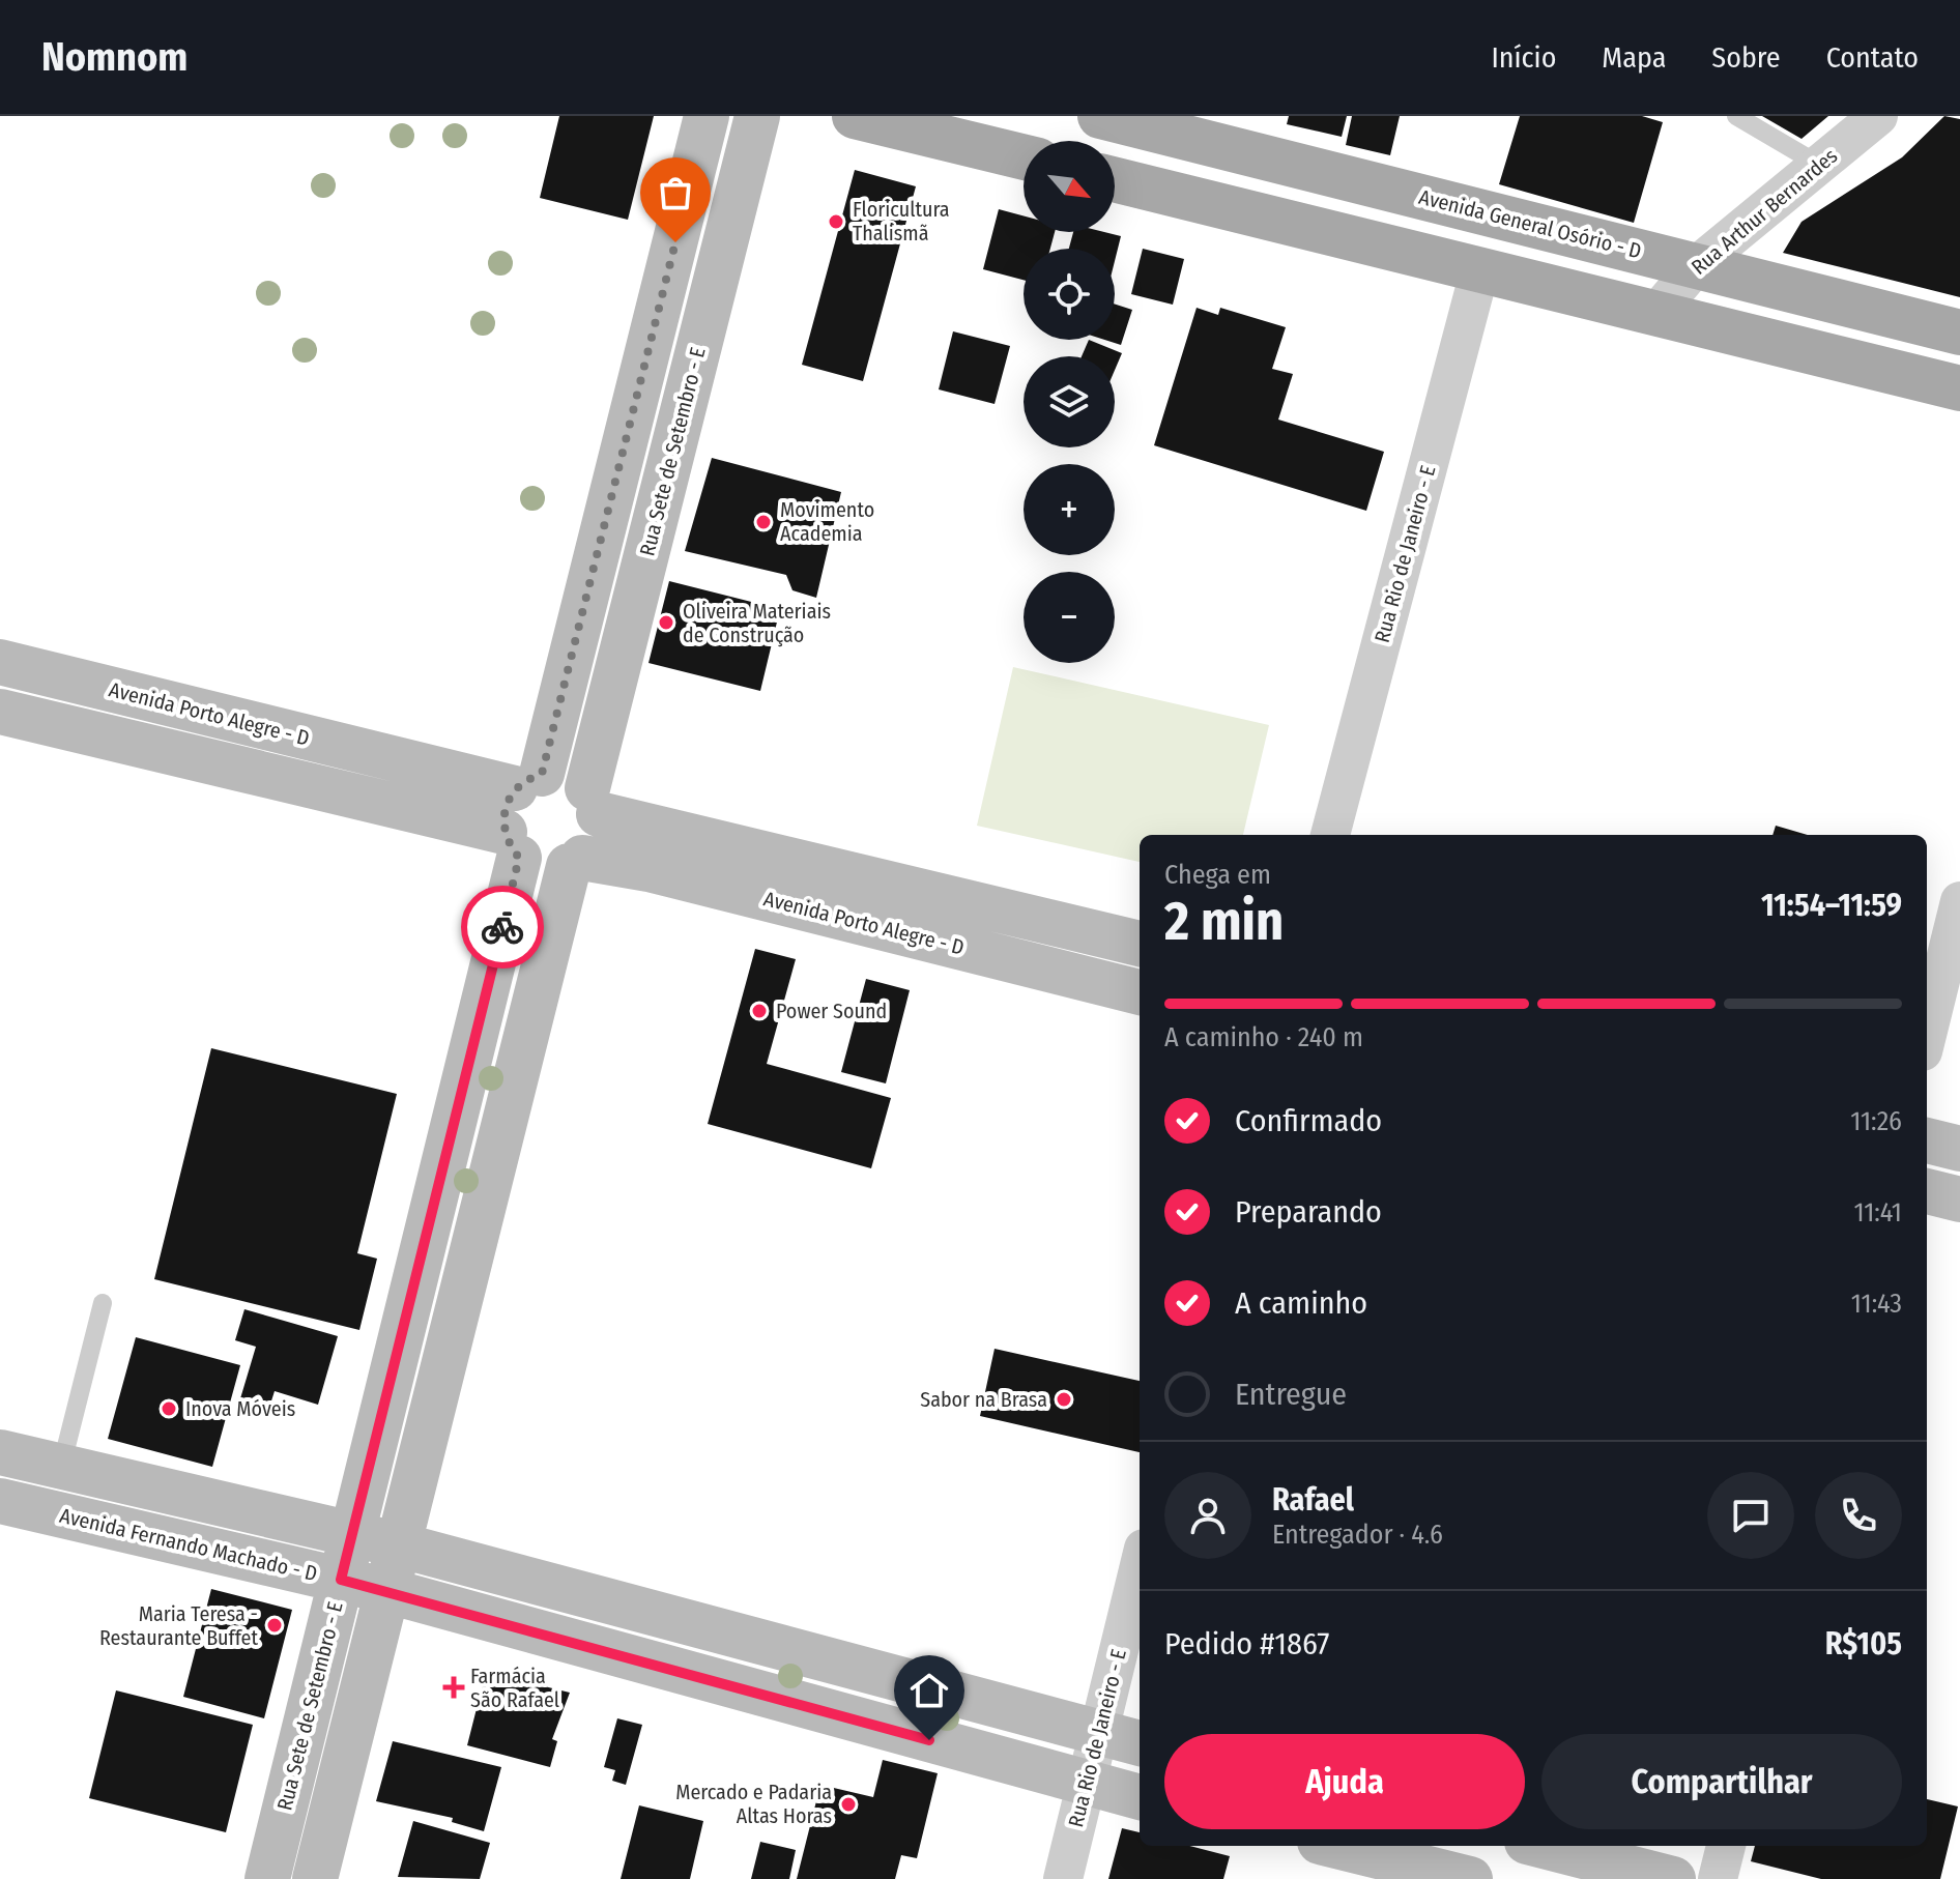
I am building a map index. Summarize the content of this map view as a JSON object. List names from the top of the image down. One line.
{"streets":{"main road":["Avenida General Osório - D"],"street":["Rua Arthur Bernardes","Rua Sete de Setembro - E","Rua Rio de Janeiro - E","Avenida Porto Alegre - D","Avenida Fernando Machado - D"]},"crossings":[["Rua Arthur Bernardes","Avenida General Osório - D"],["Rua Sete de Setembro - E","Avenida Porto Alegre - D"],["Rua Sete de Setembro - E","Avenida Fernando Machado - D"],["Rua Rio de Janeiro - E","Avenida Fernando Machado - D"]],"places":{"other":["Floricultura Thalismã","Movimento Academia","Oliveira Materiais de Construção","Power Sound","Sabor na Brasa","Inova Móveis","Maria Teresa - Restaurante Buffet","Mercado e Padaria Altas Horas"],"health":["Farmácia São Rafael"]},"north":"bottom right","page":{"header":"Nomnom","nav":["Início","Mapa","Sobre","Contato"],"map_buttons":["+","−"],"heading":["2 min","Chega em","11:54–11:59"],"panel":["Rafael","Entregador · 4.6","Pedido #1867","R$105"],"bar":"A caminho · 240 m","list":[["Confirmado","11:26"],["Preparando","11:41"],["A caminho","11:43"],"Entregue"],"buttons":["Ajuda","Compartilhar"]}}
